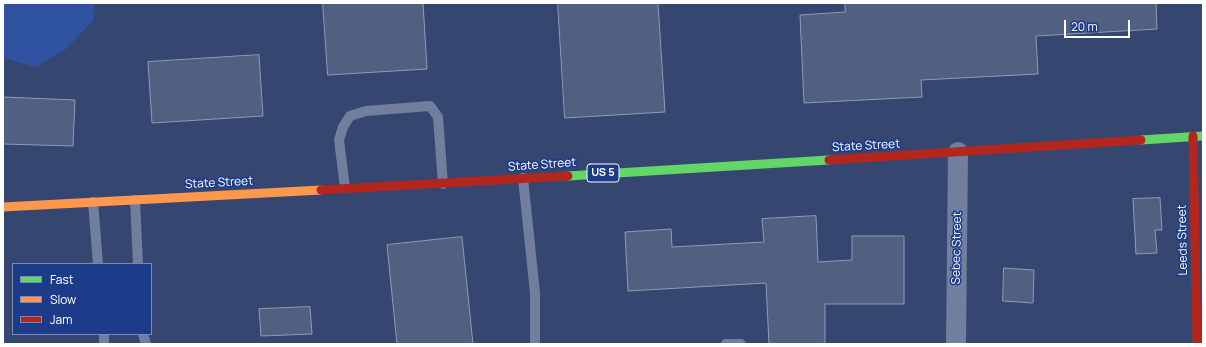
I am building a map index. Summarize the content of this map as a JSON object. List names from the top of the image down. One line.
{"streets":{"main road":["State Street","US 5","Leeds Street"],"street":["Sebec Street"]},"crossings":[["State Street","Leeds Street"],["State Street","Sebec Street"]],"legend":["Fast","Slow","Jam"],"scale_bar":"20 m"}
